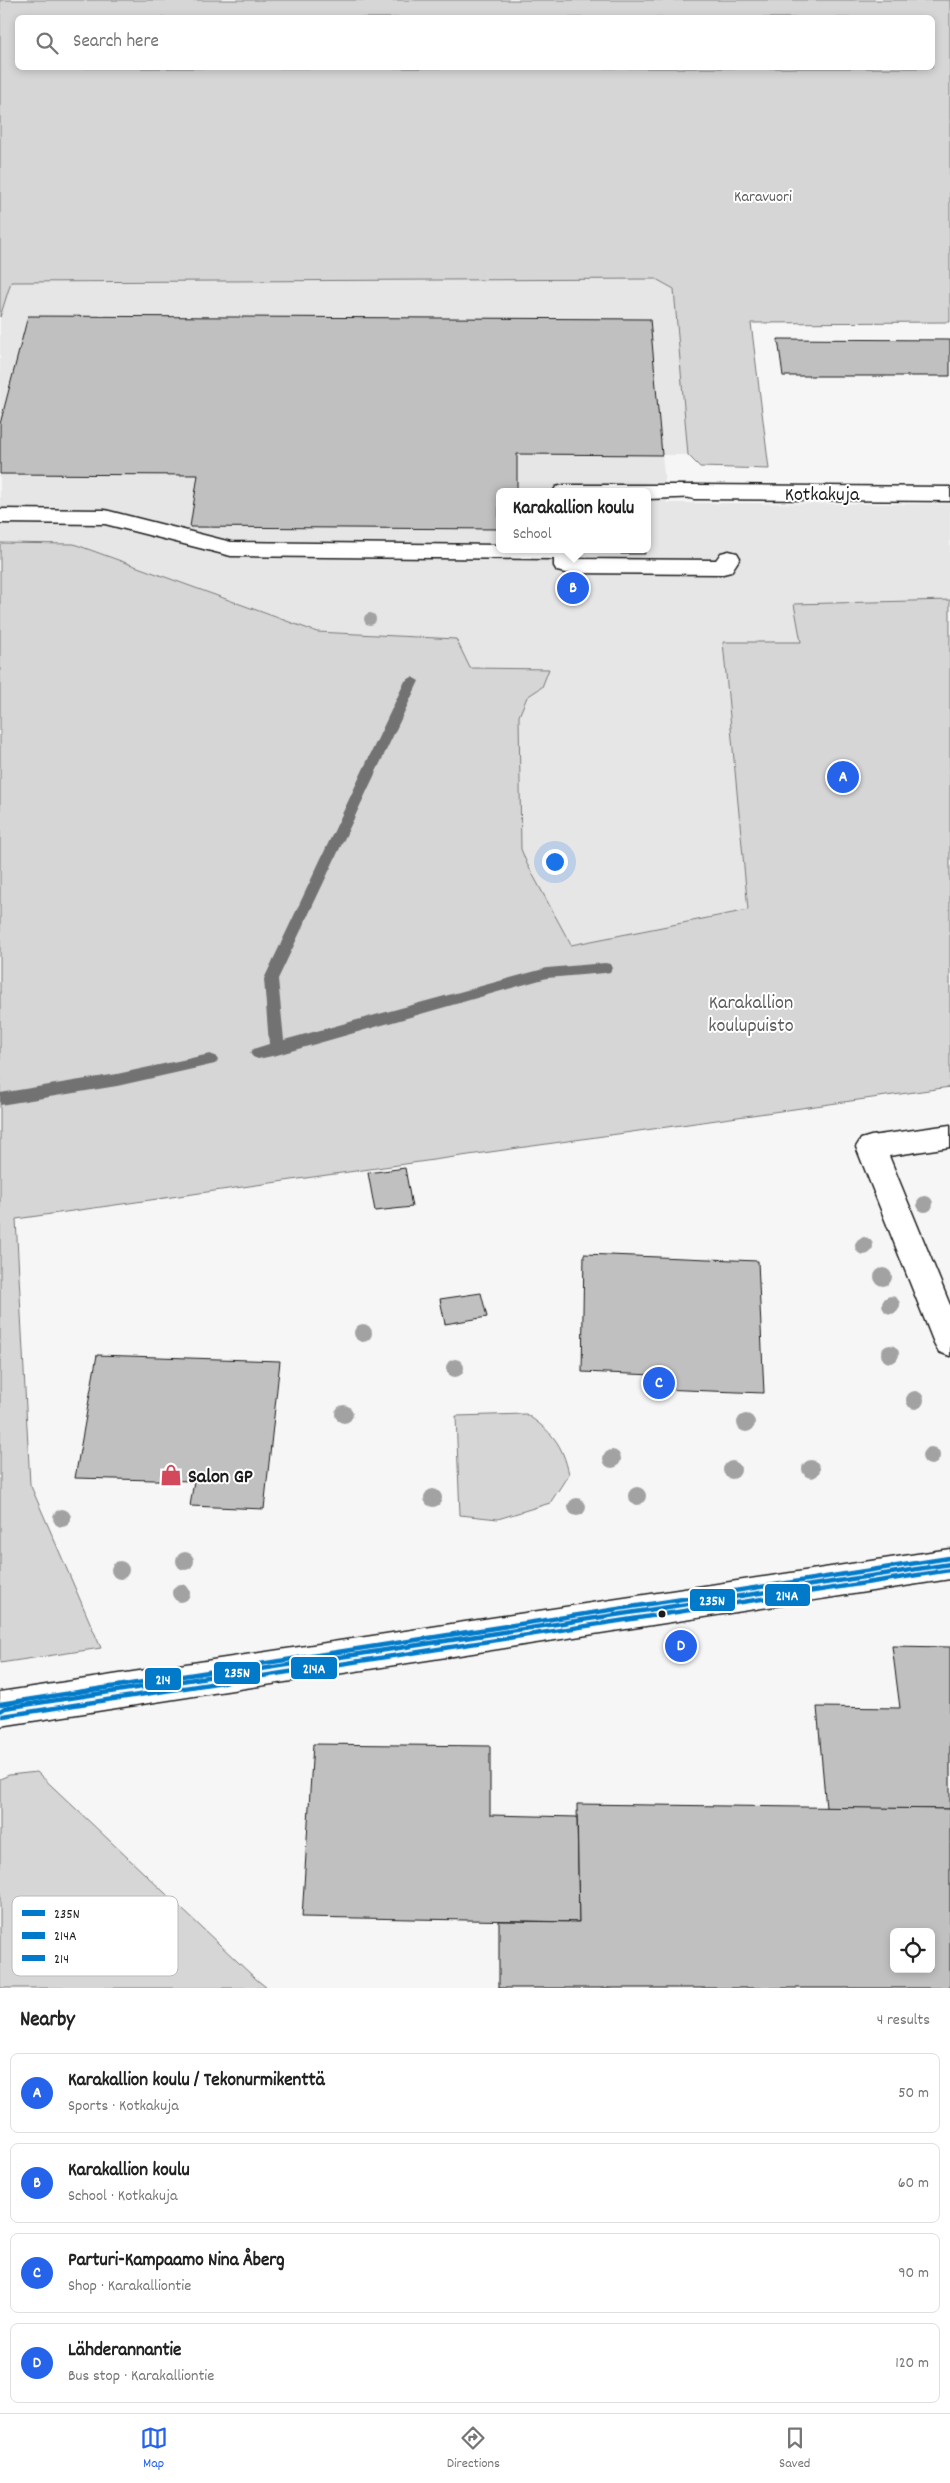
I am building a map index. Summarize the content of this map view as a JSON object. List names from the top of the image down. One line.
{"streets":{"street":["Kotkakuja"]},"parks":["Karavuori","Karakallion koulupuisto"],"places":{"shop":["Salon GP"]},"lines":["transit line 214","transit line 235N","transit line 214A"],"legend":["235N","214A","214"],"page":{"search":"Search here","popup":["Karakallion koulu","School"],"pins":["B","A","C","D"],"heading":["Nearby","4 results"],"list":[{"mark":"A","name":"Karakallion koulu / Tekonurmikenttä","note":"Sports · Kotkakuja","value":"50 m"},{"mark":"B","name":"Karakallion koulu","note":"School · Kotkakuja","value":"60 m"},{"mark":"C","name":"Parturi-Kampaamo Nina Åberg","note":"Shop · Karakalliontie","value":"90 m"},{"mark":"D","name":"Lähderannantie","note":"Bus stop · Karakalliontie","value":"120 m"}],"nav":["Map","Directions","Saved"]}}
